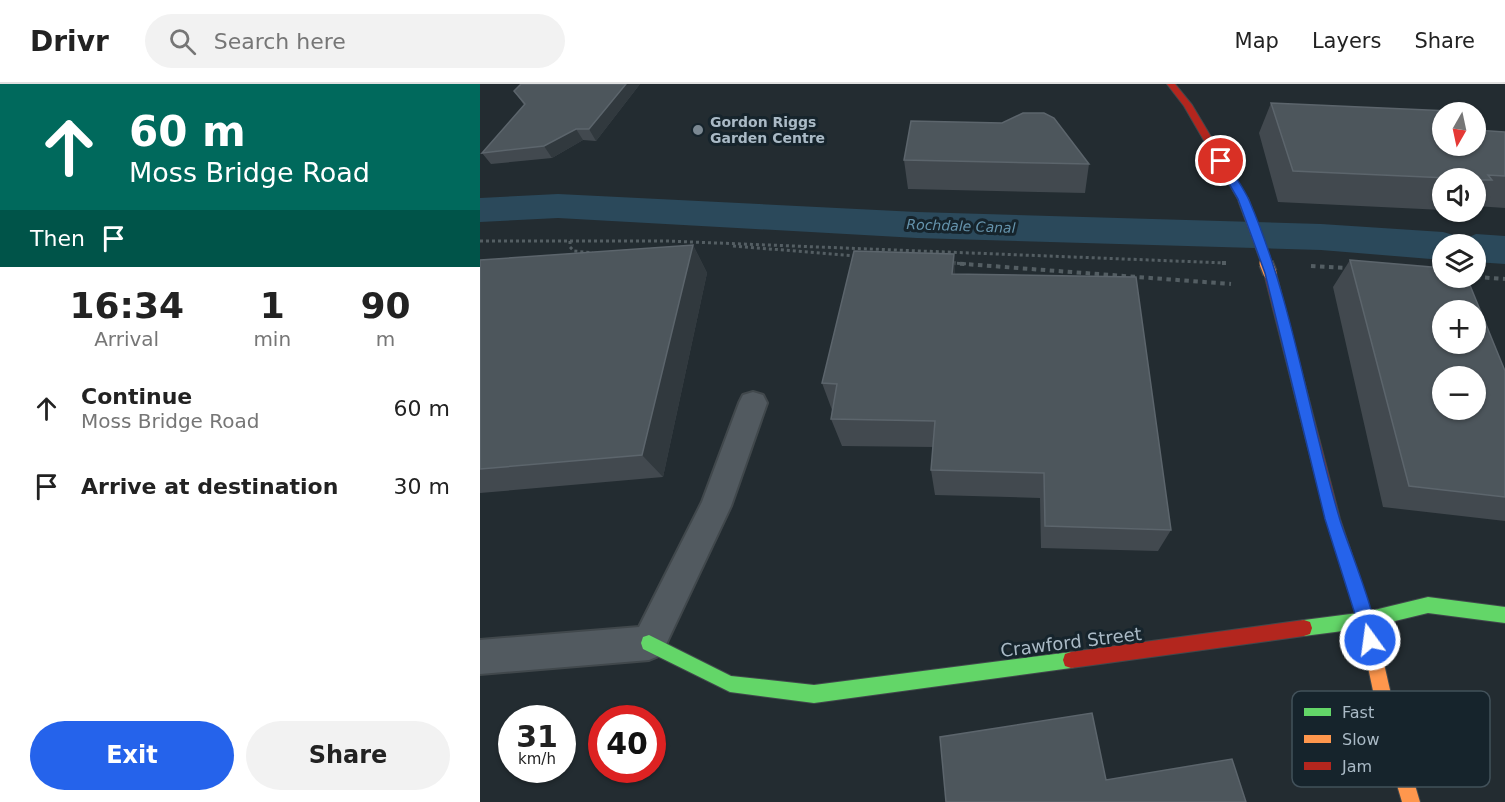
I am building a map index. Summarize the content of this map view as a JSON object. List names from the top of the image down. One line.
{"streets":{"street":["Crawford Street"]},"water":["Rochdale Canal"],"places":["Gordon Riggs Garden Centre"],"legend":["Fast","Slow","Jam"],"north":"bottom","page":{"header":"Drivr","search":"Search here","nav":["Map","Layers","Share"],"turn":["60 m","Moss Bridge Road"],"map_buttons":["+","−"],"then":"Then","eta":["16:34","Arrival","1","min","90","m"],"list":[{"name":"Continue","note":"Moss Bridge Road","value":"60 m"},{"name":"Arrive at destination","value":"30 m"}],"speed":"31 km/h","limit":"40","buttons":["Exit","Share"]}}
